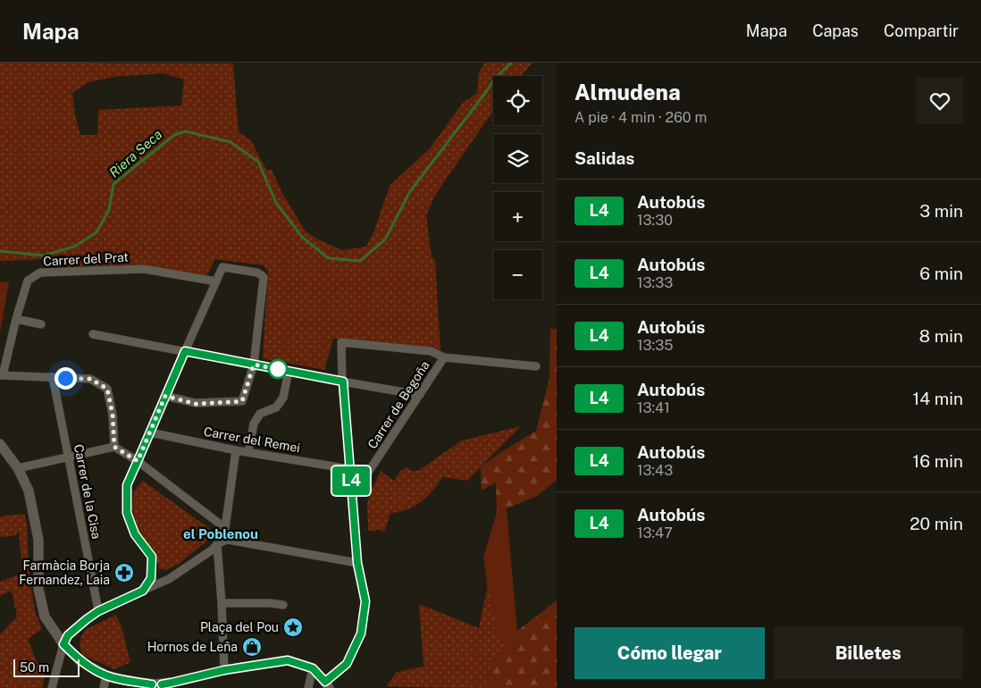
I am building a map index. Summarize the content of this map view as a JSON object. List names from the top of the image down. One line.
{"streets":{"street":["Carrer del Prat","Carrer de Begoña","Carrer del Remei","Carrer de la Cisa"]},"districts":["el Poblenou"],"water":["Riera Seca"],"places":{"pharmacy":["Farmàcia Borja Fernandez, Laia"],"place":["Plaça del Pou"],"shop":["Hornos de Leña"]},"lines":["bus line L4"],"scale_bar":"50 m","page":{"header":"Mapa","nav":["Mapa","Capas","Compartir"],"on_map":"L4","heading":[["Almudena","A pie · 4 min · 260 m"],"Salidas"],"map_buttons":["+","−"],"list":[{"mark":"L4","name":"Autobús","note":"13:30","value":"3 min"},{"mark":"L4","name":"Autobús","note":"13:33","value":"6 min"},{"mark":"L4","name":"Autobús","note":"13:35","value":"8 min"},{"mark":"L4","name":"Autobús","note":"13:41","value":"14 min"},{"mark":"L4","name":"Autobús","note":"13:43","value":"16 min"},{"mark":"L4","name":"Autobús","note":"13:47","value":"20 min"}],"buttons":["Cómo llegar","Billetes"],"scale":"50 m"}}
